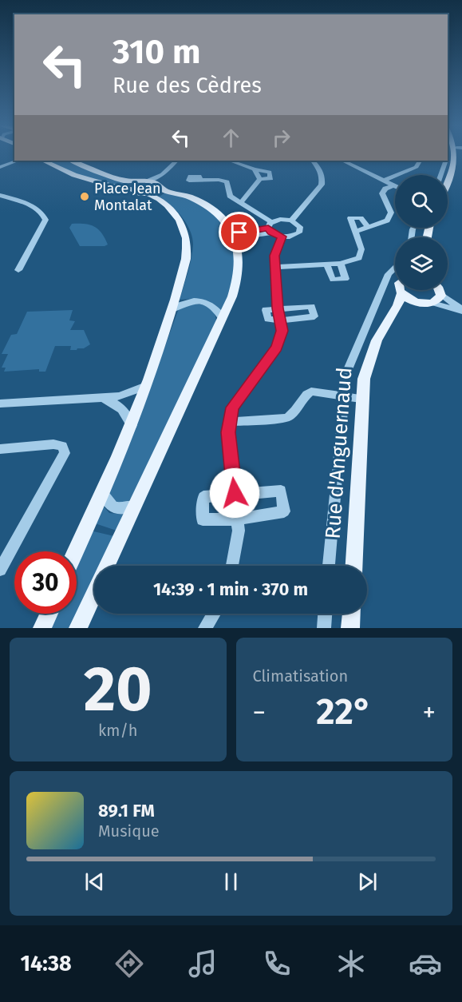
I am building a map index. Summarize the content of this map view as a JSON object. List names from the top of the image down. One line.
{"streets":{"main road":["Rue d'Anguernaud"]},"places":["Place Jean Montalat"],"page":{"turn":["310 m","Rue des Cèdres"],"limit":"30","trip":"14:39 · 1 min · 370 m","tile":[["20","km/h"],"Climatisation"],"heat":["−","22°","+"],"song":["89.1 FM","Musique"],"tabs":"14:38"}}
